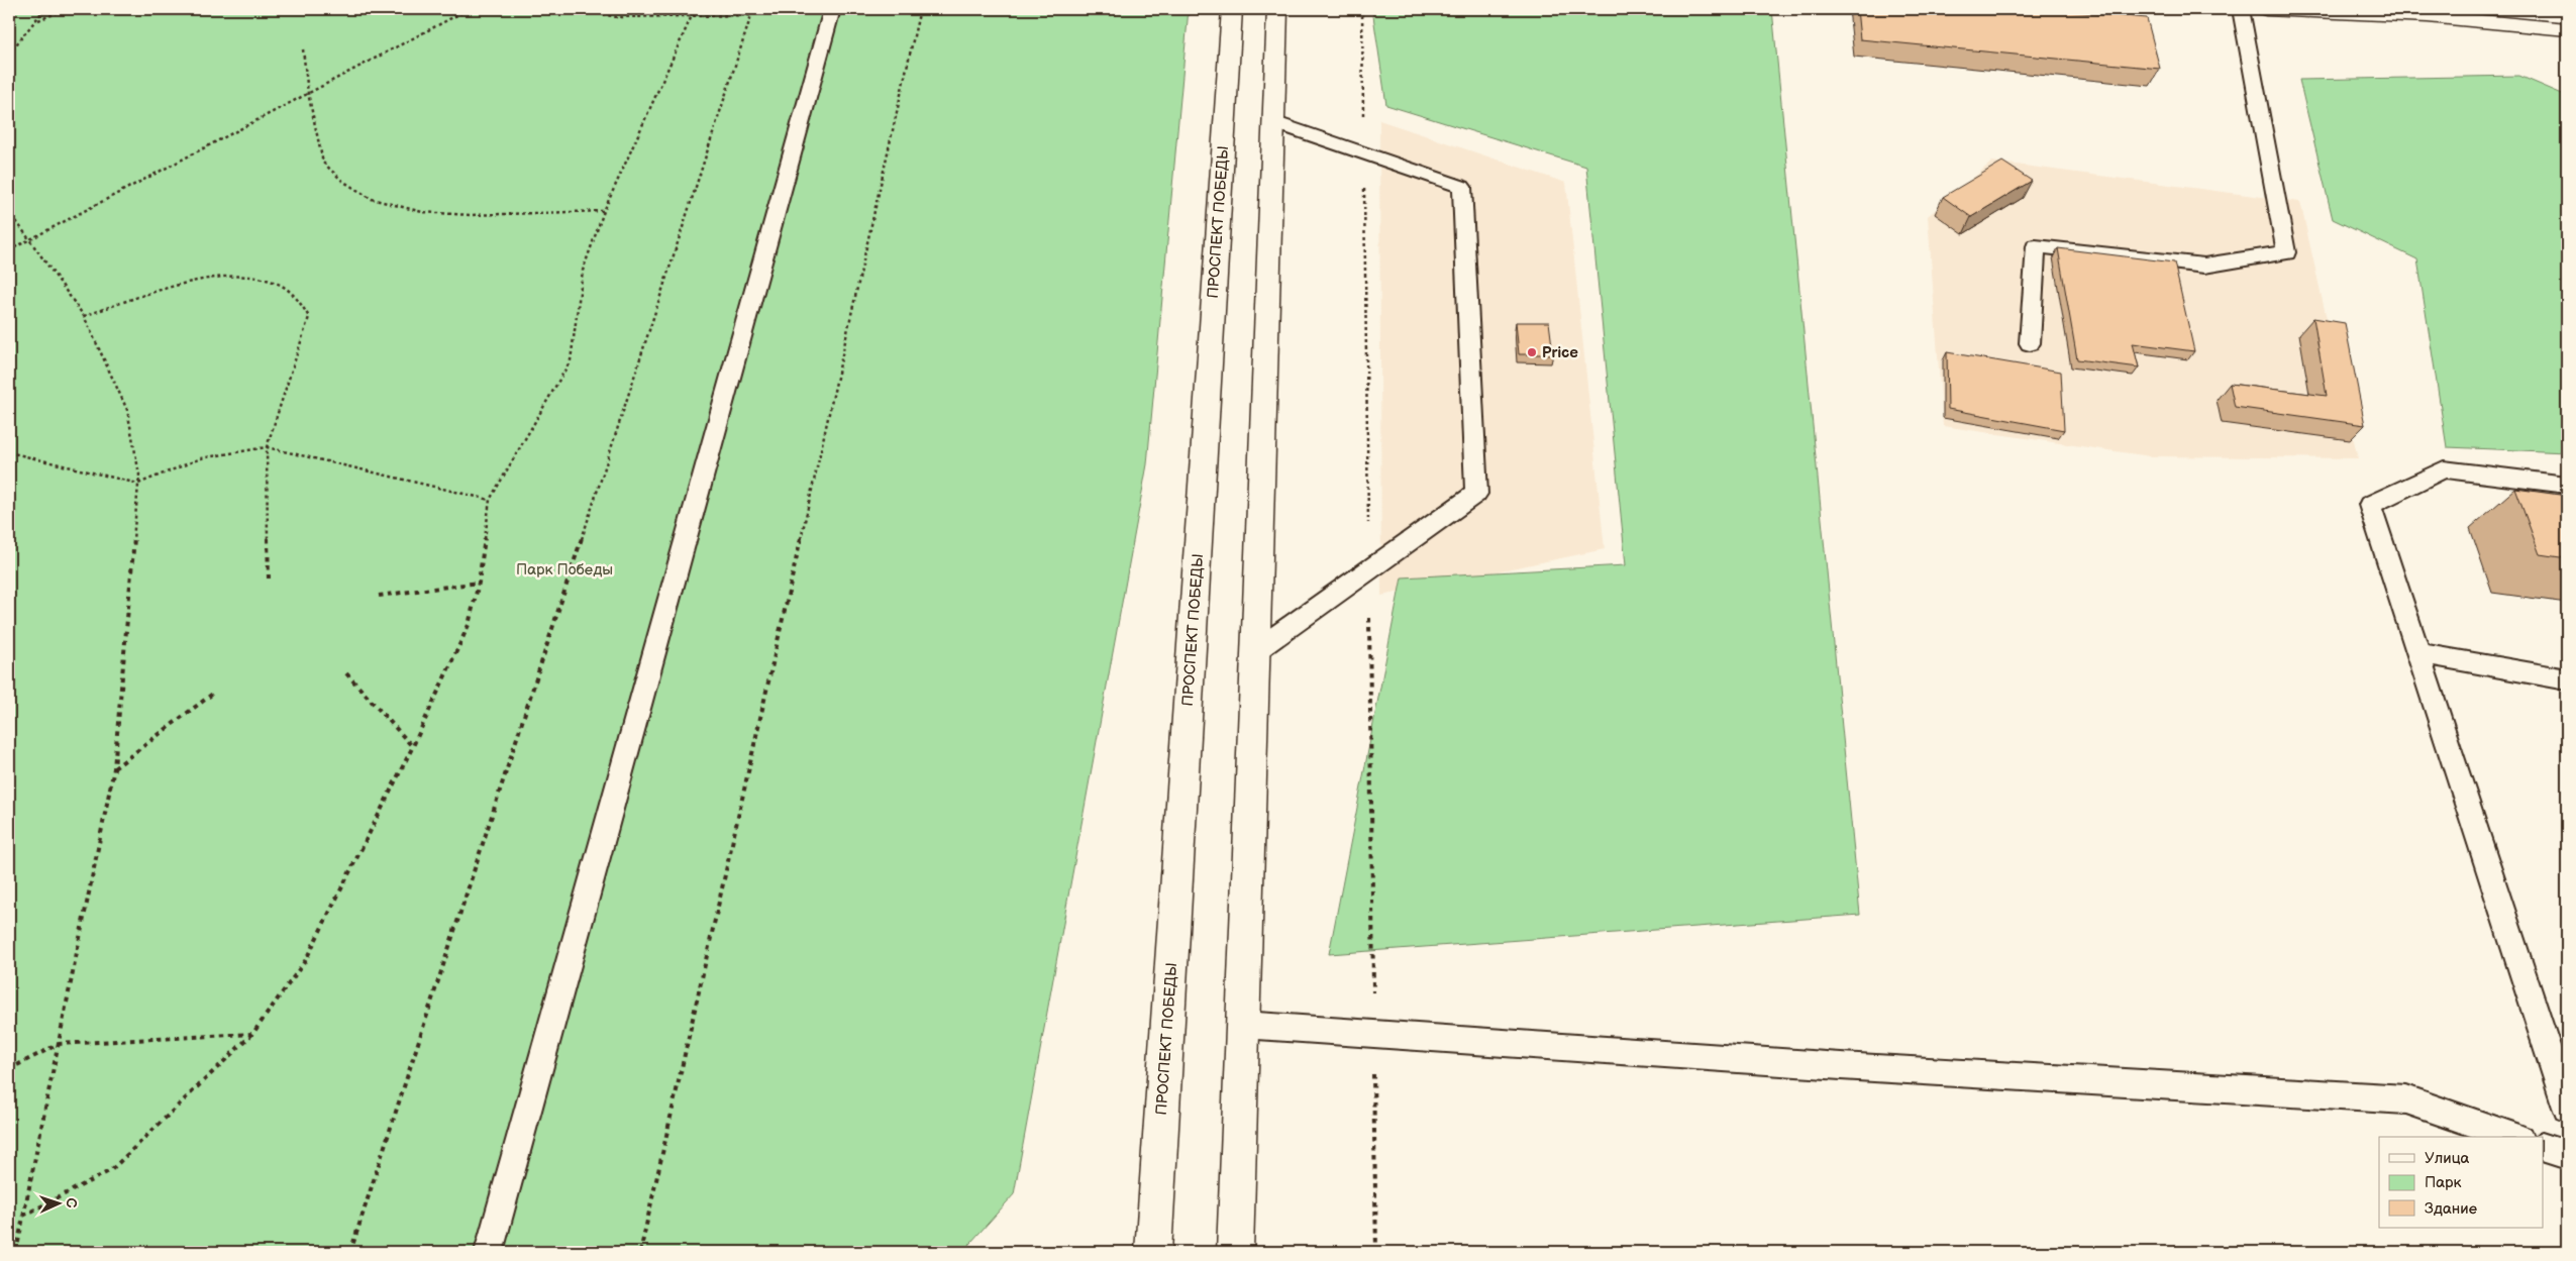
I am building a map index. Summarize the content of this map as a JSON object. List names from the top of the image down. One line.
{"streets":{"main road":["ПРОСПЕКТ ПОБЕДЫ"]},"parks":["Парк Победы"],"places":["Price"],"legend":["Улица","Парк","Здание"],"north":"right"}
